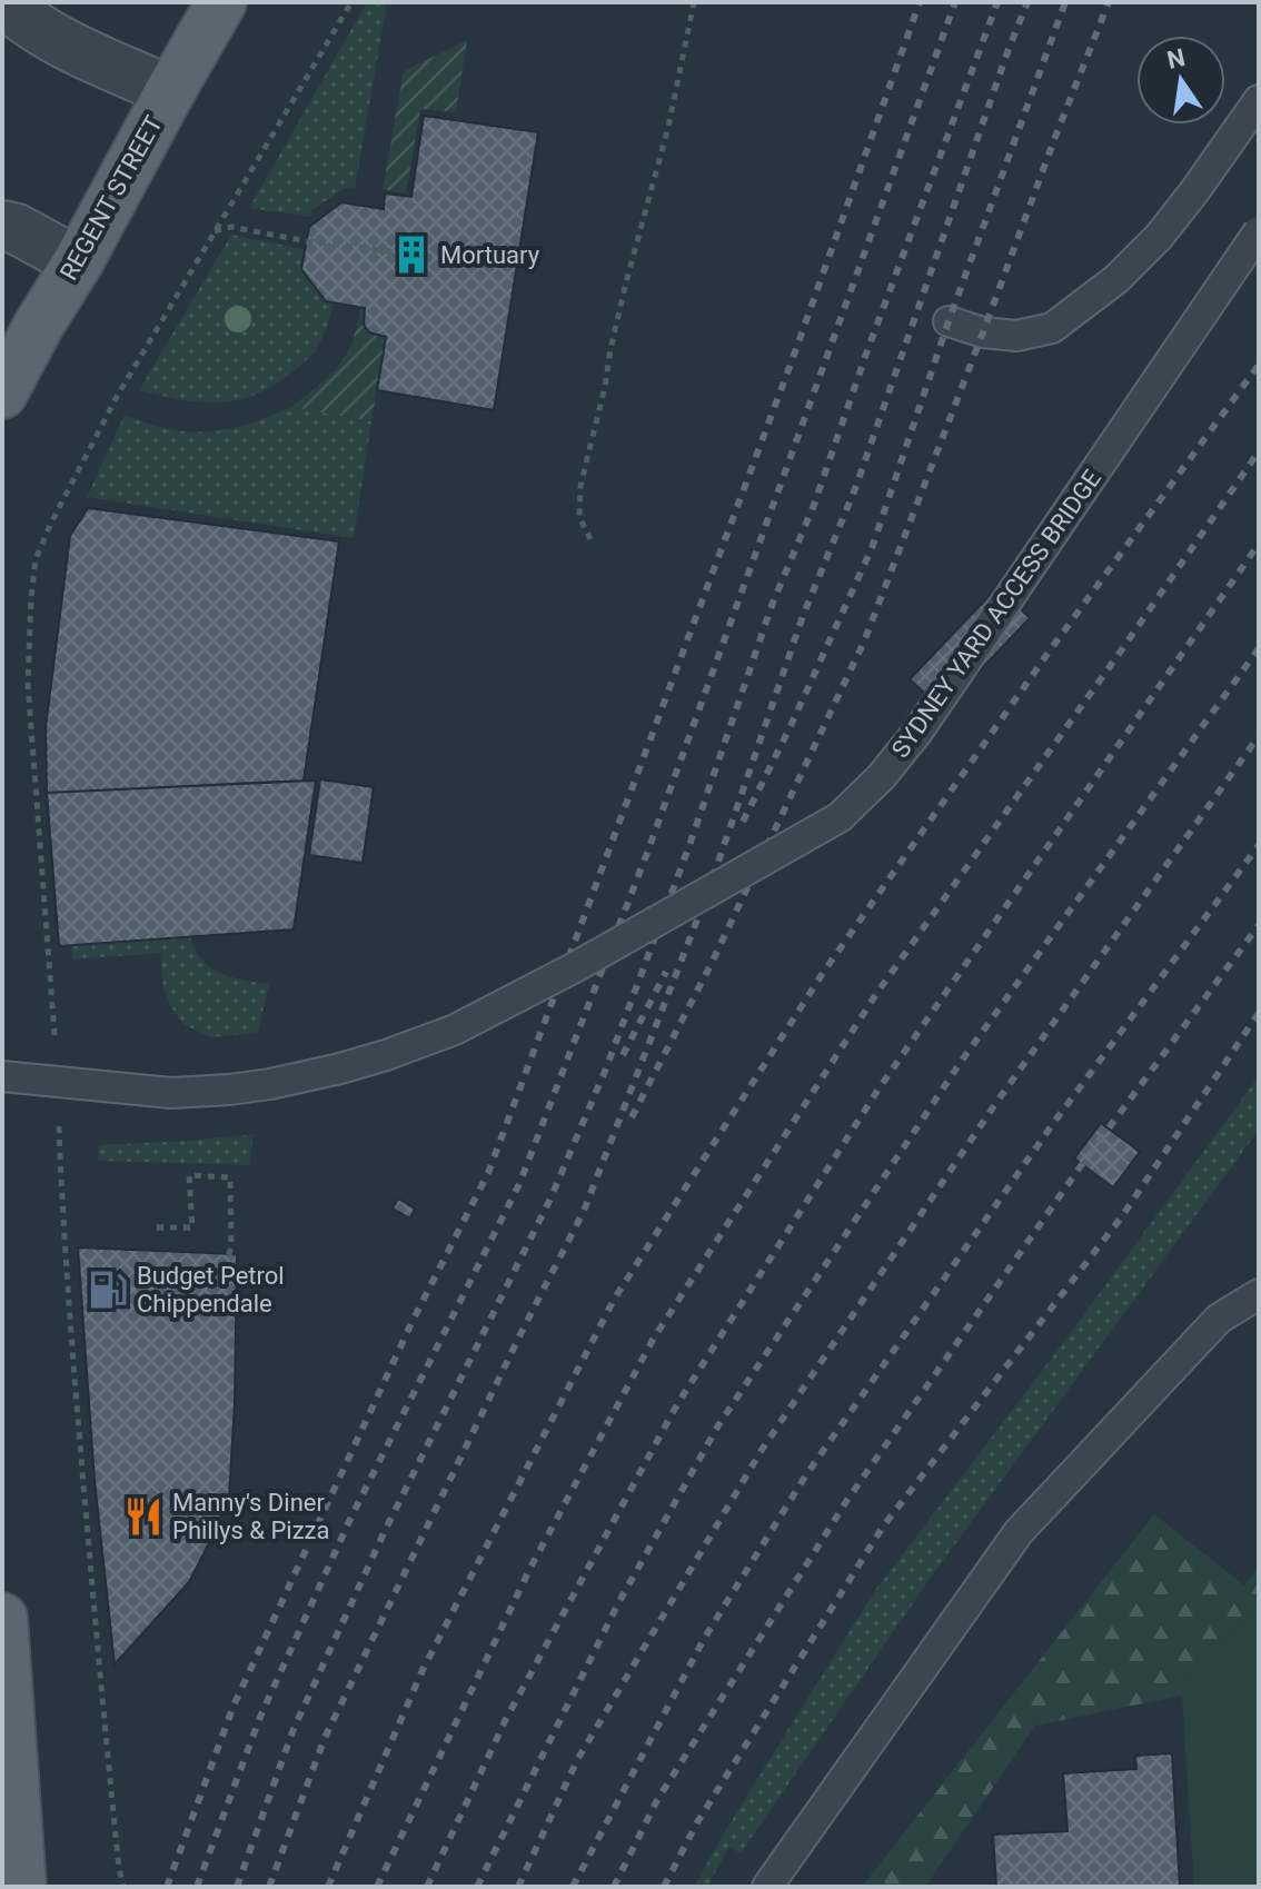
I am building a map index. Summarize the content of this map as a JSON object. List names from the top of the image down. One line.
{"streets":{"main road":["REGENT STREET"],"lane":["SYDNEY YARD ACCESS BRIDGE"]},"places":{"building":["Mortuary"],"fuel station":["Budget Petrol Chippendale"],"restaurant":["Manny's Diner Phillys & Pizza"]},"north":"top"}
